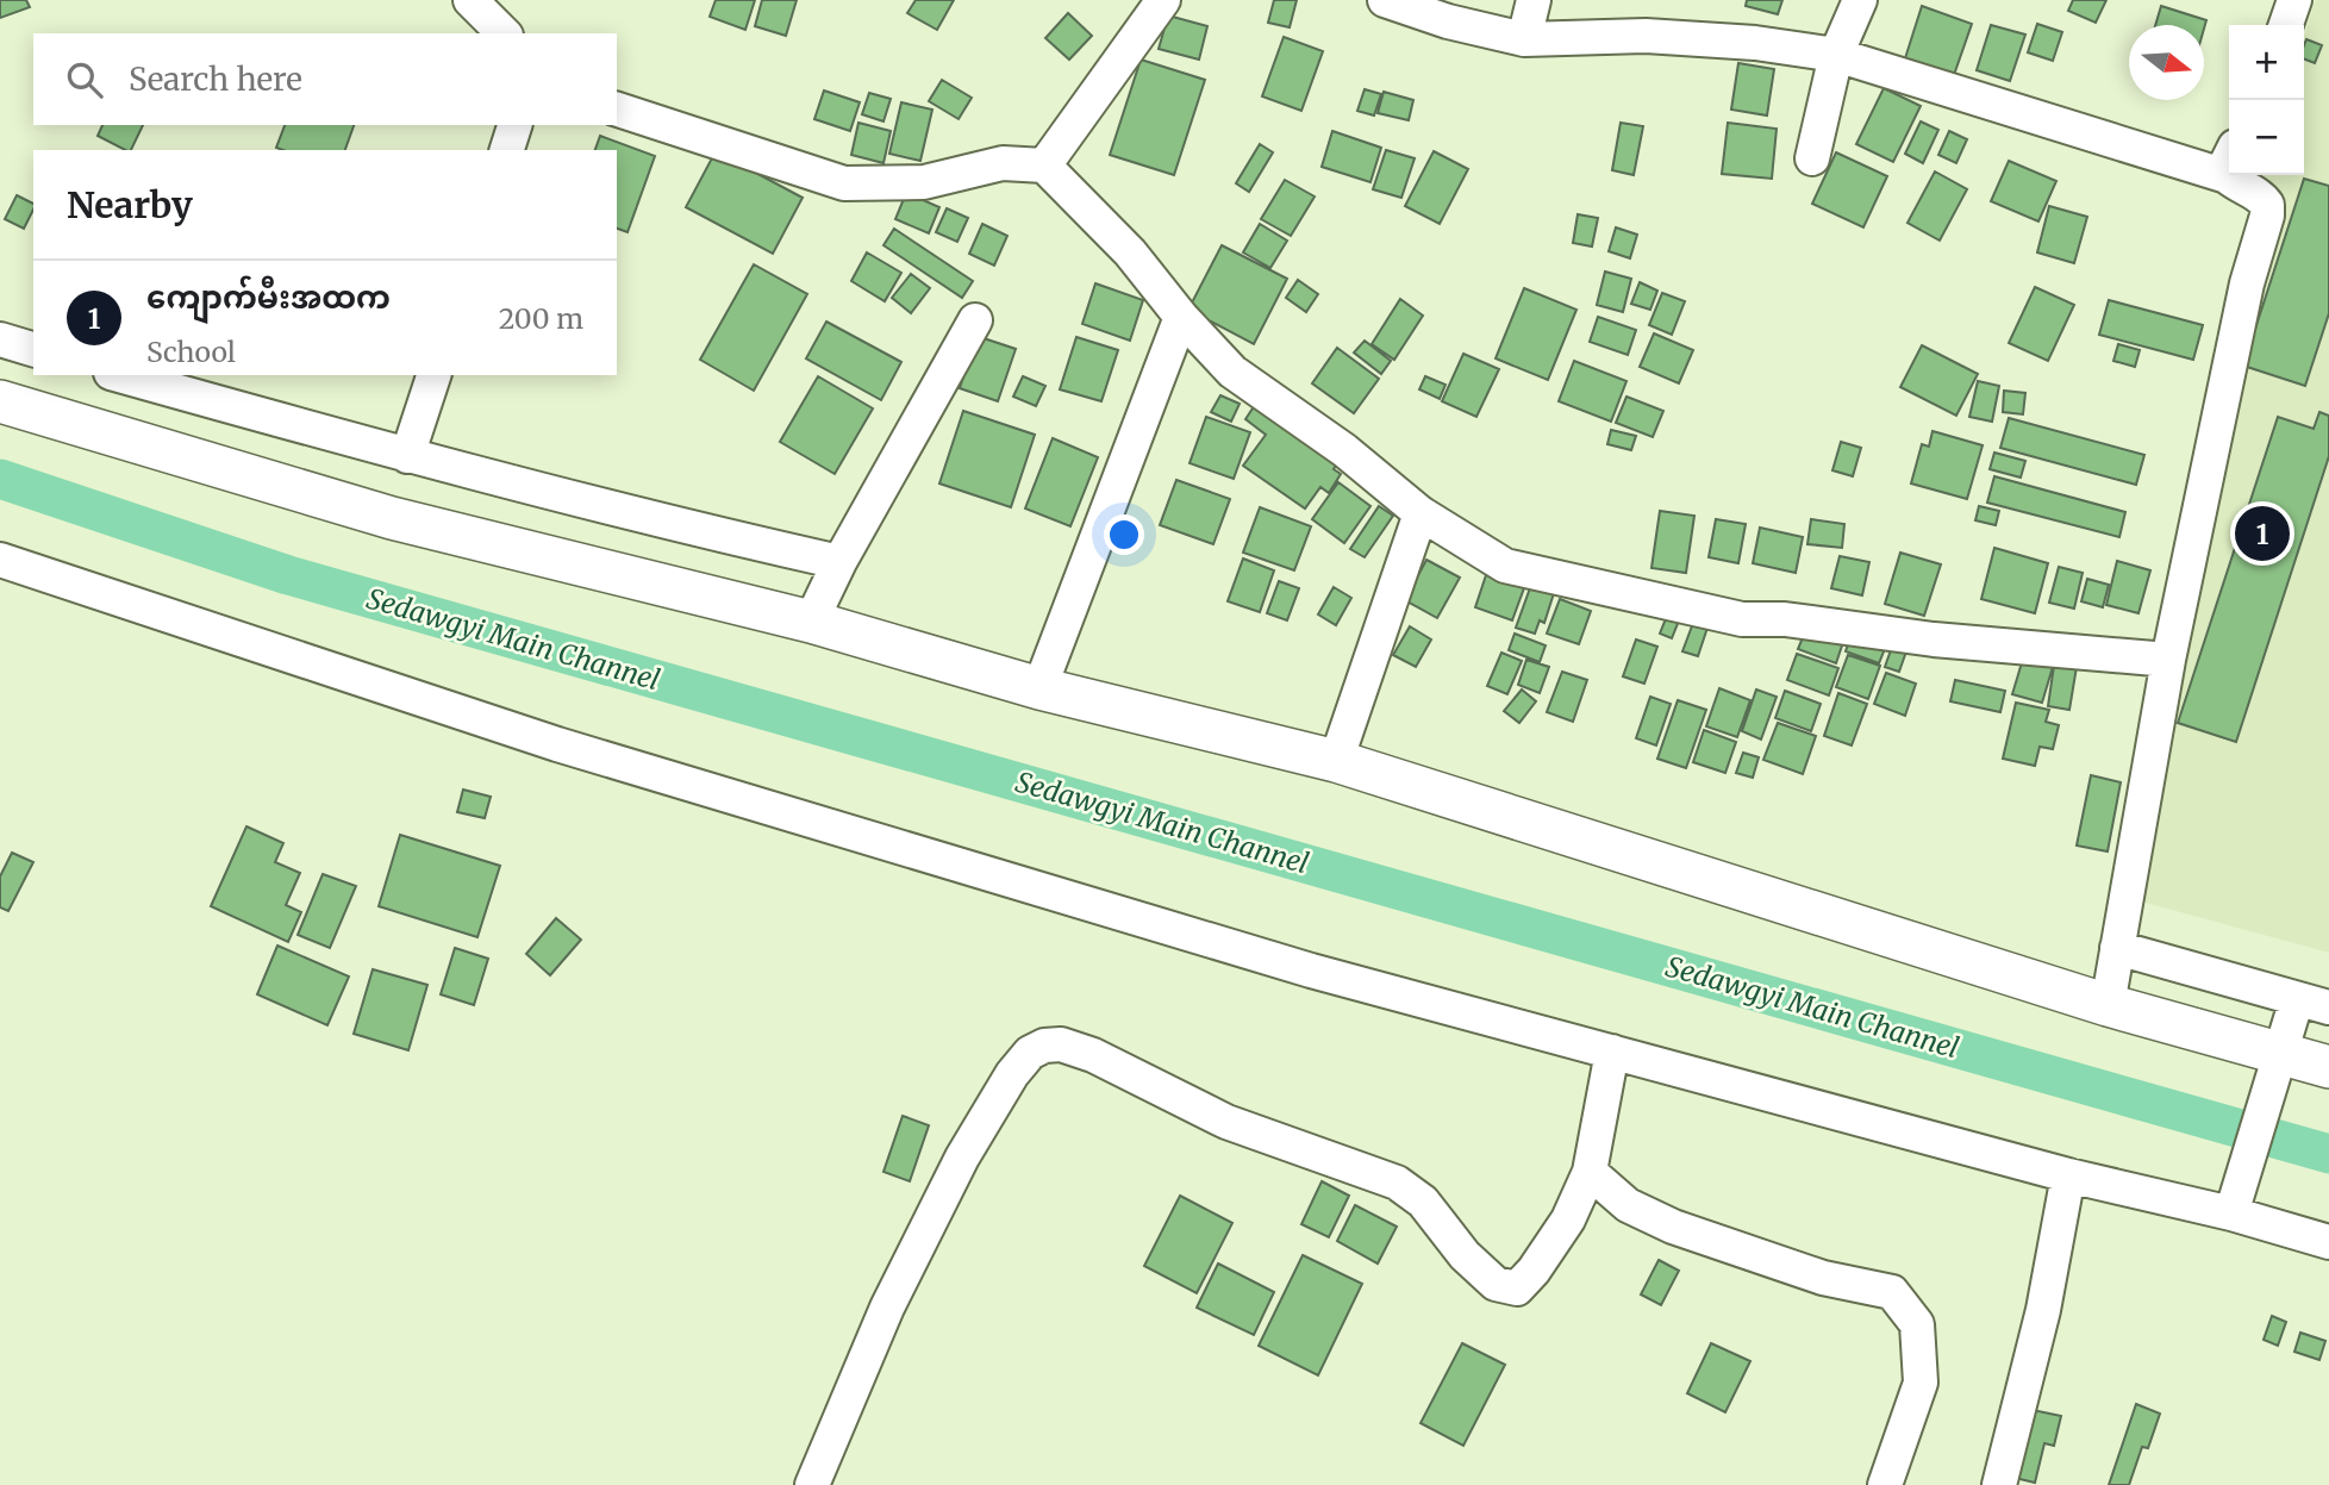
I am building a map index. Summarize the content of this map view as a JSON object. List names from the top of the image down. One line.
{"water":["Sedawgyi Main Channel"],"north":"right","page":{"map_buttons":["+","−"],"search":"Search here","heading":"Nearby","list":[{"mark":"1","name":"ကျောက်မီးအထက","note":"School","value":"200 m"}],"pins":"1"}}
